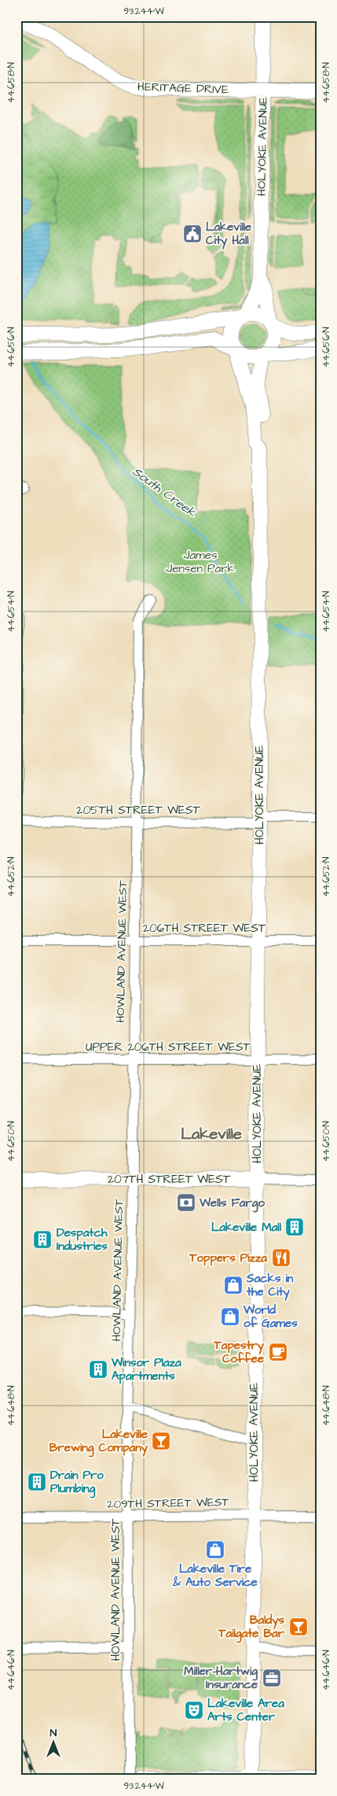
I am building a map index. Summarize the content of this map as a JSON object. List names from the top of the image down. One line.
{"streets":{"street":["HERITAGE DRIVE","HOLYOKE AVENUE","205TH STREET WEST","206TH STREET WEST","HOWLAND AVENUE WEST","UPPER 206TH STREET WEST","207TH STREET WEST","209TH STREET WEST"]},"crossings":[["HERITAGE DRIVE","HOLYOKE AVENUE"],["HOLYOKE AVENUE","205TH STREET WEST"],["HOLYOKE AVENUE","206TH STREET WEST"],["HOLYOKE AVENUE","UPPER 206TH STREET WEST"],["HOLYOKE AVENUE","207TH STREET WEST"],["HOLYOKE AVENUE","209TH STREET WEST"],["205TH STREET WEST","HOWLAND AVENUE WEST"],["206TH STREET WEST","HOWLAND AVENUE WEST"],["HOWLAND AVENUE WEST","UPPER 206TH STREET WEST"],["HOWLAND AVENUE WEST","207TH STREET WEST"],["HOWLAND AVENUE WEST","209TH STREET WEST"]],"districts":["Lakeville"],"water":["South Creek"],"parks":["James Jensen Park"],"places":{"public building":["Lakeville City Hall"],"bank":["Wells Fargo"],"building":["Lakeville Mall","Despatch Industries","Winsor Plaza Apartments","Drain Pro Plumbing"],"restaurant":["Toppers Pizza"],"shop":["Sacks in the City","World of Games","Lakeville Tire & Auto Service"],"cafe":["Tapestry Coffee"],"bar":["Lakeville Brewing Company","Baldys Tailgate Bar"],"office":["Miller-Hartwig Insurance"],"theatre":["Lakeville Area Arts Center"]},"north":"top","coordinates":["93.244°W","44.658°N","44.656°N","44.654°N","44.652°N","44.650°N","44.648°N","44.646°N"]}
